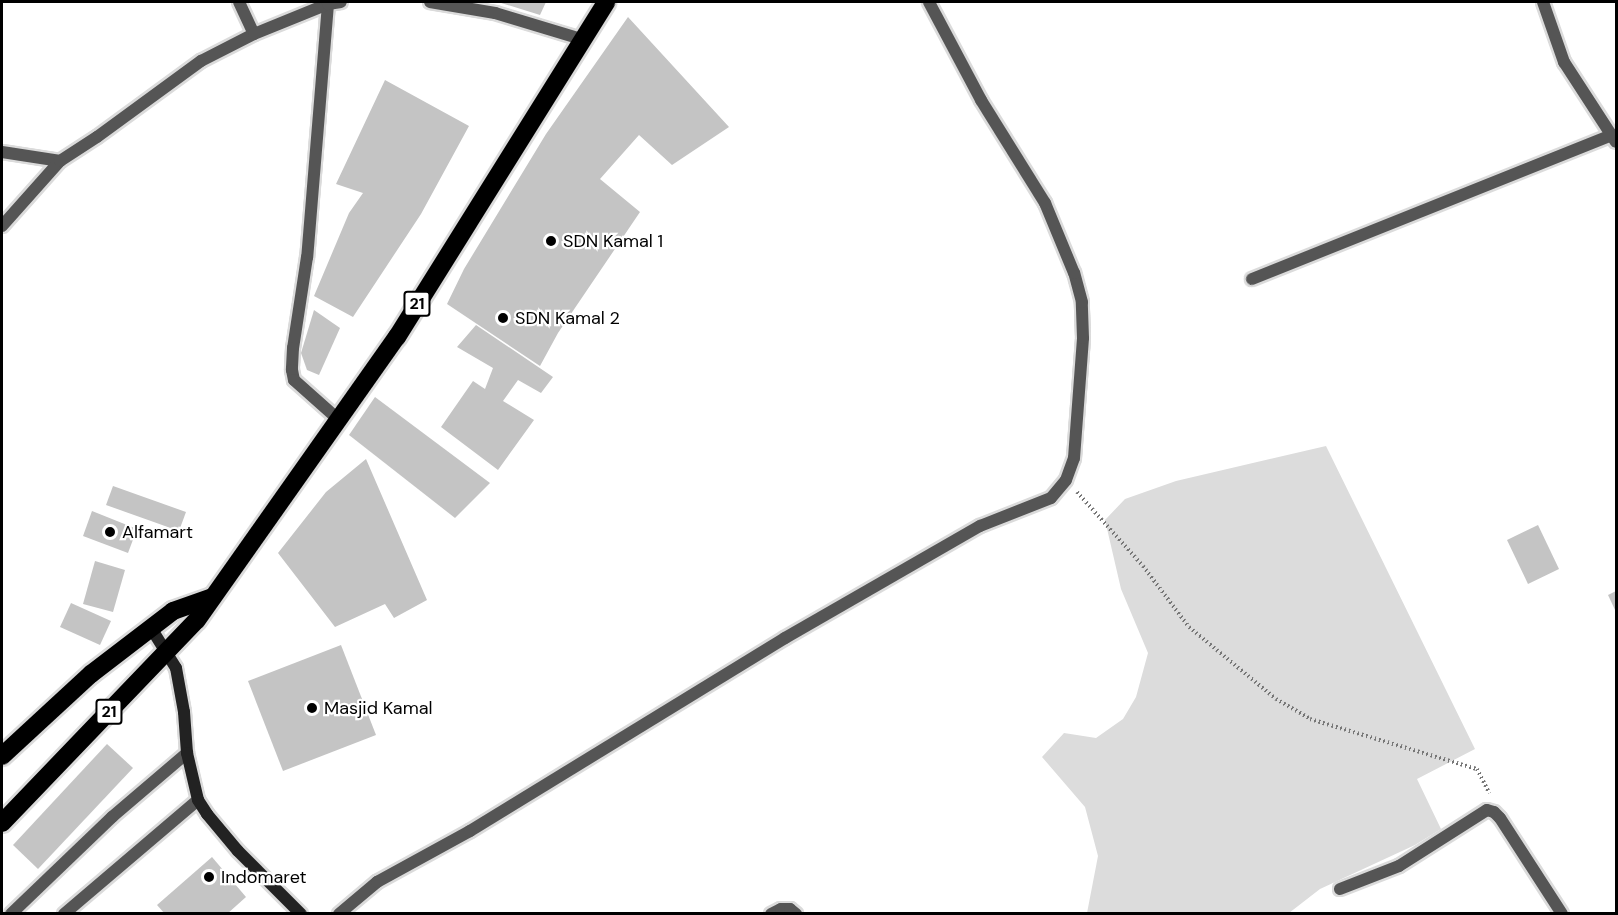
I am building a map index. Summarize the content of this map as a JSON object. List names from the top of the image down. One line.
{"streets":{"highway":["21"]},"places":["SDN Kamal 1","SDN Kamal 2","Alfamart","Masjid Kamal","Indomaret"]}
